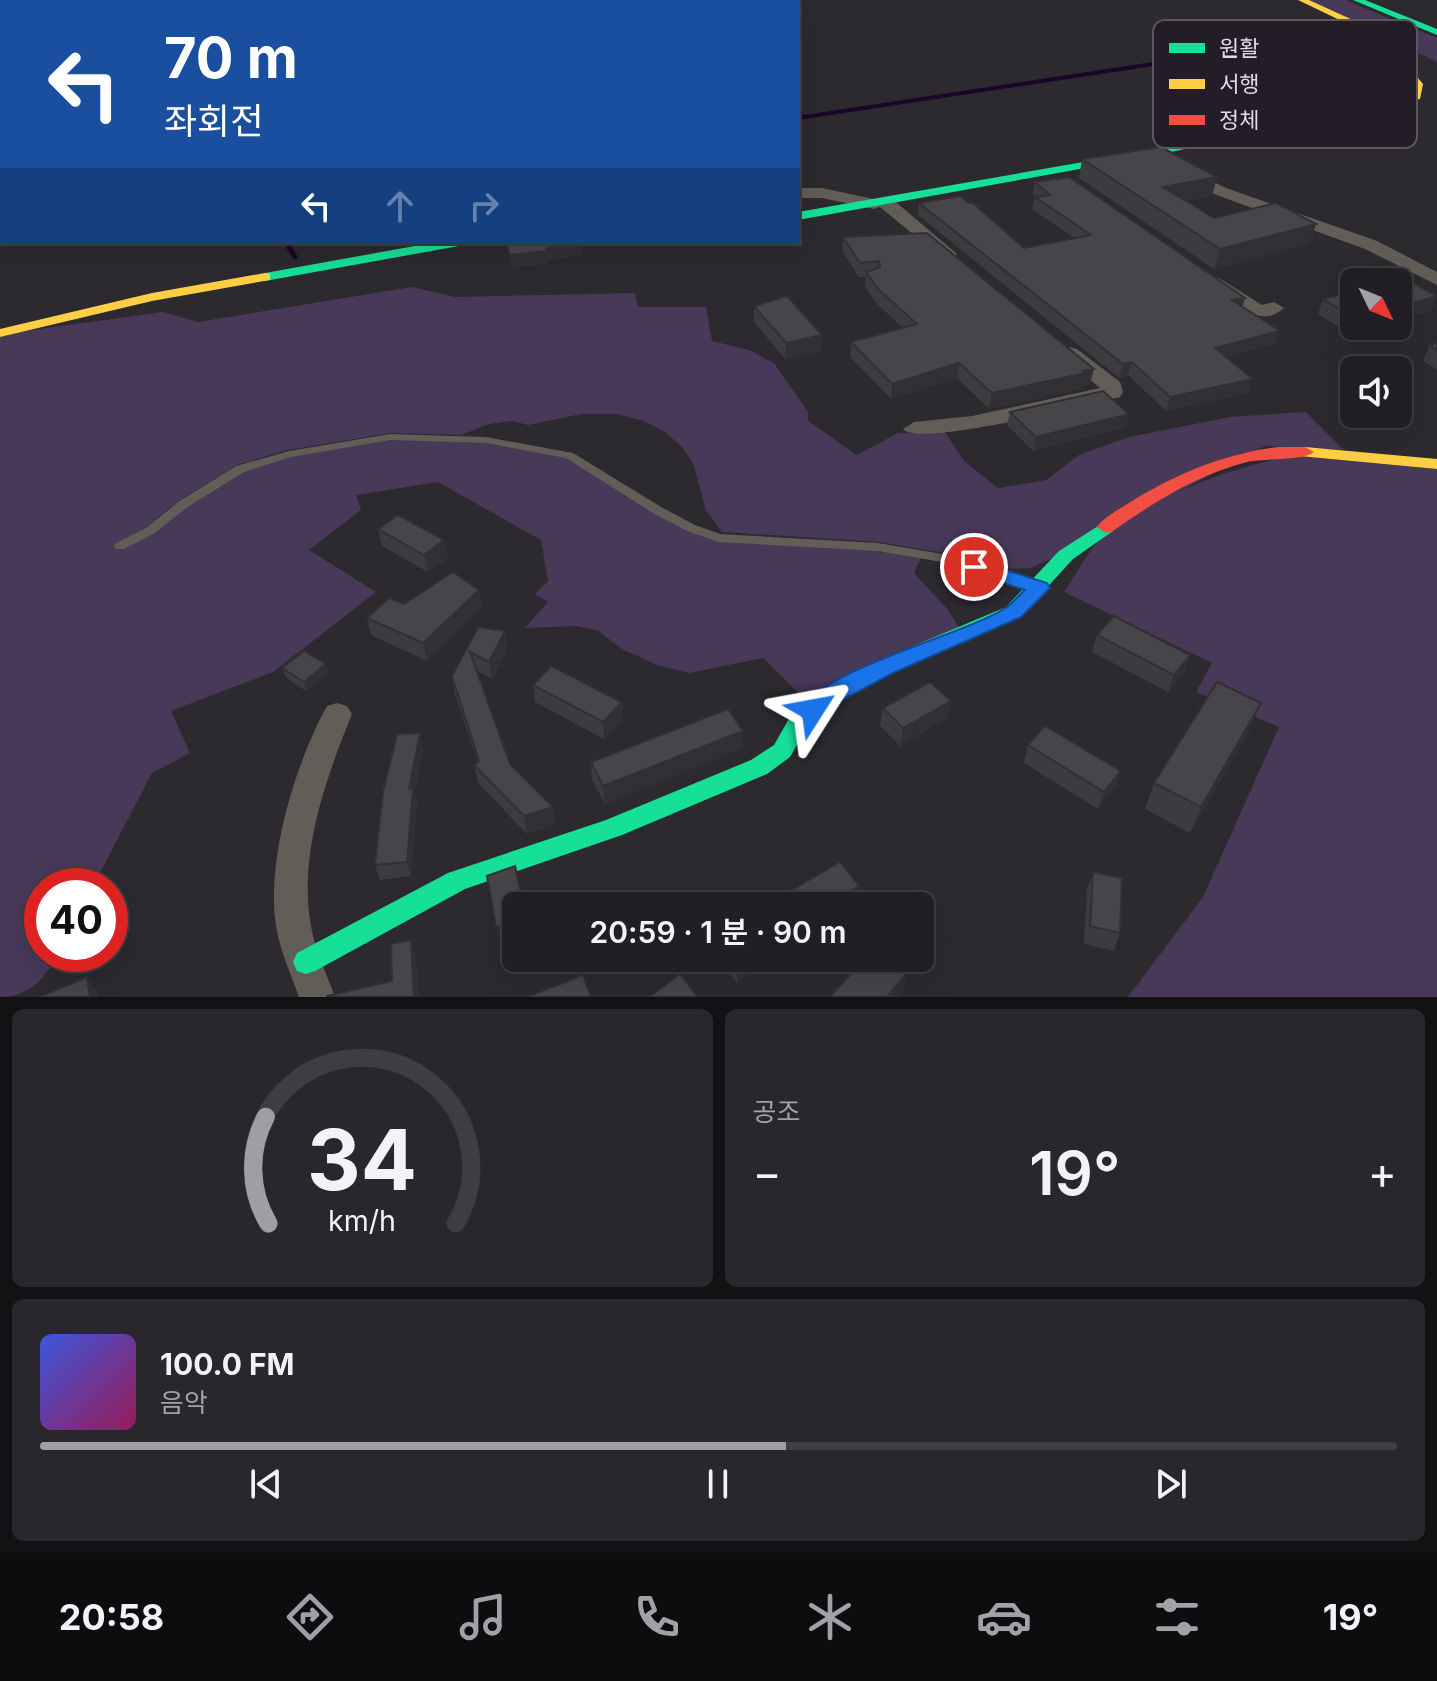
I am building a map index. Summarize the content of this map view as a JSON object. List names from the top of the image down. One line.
{"legend":["원활","서행","정체"],"north":"bottom right","page":{"turn":["70 m","좌회전"],"limit":"40","trip":"20:59 · 1 분 · 90 m","tile":"공조","heat":["−","19°","+"],"song":["100.0 FM","음악"],"tabs":["20:58","19°"],"gauge":["34","km/h"]}}
